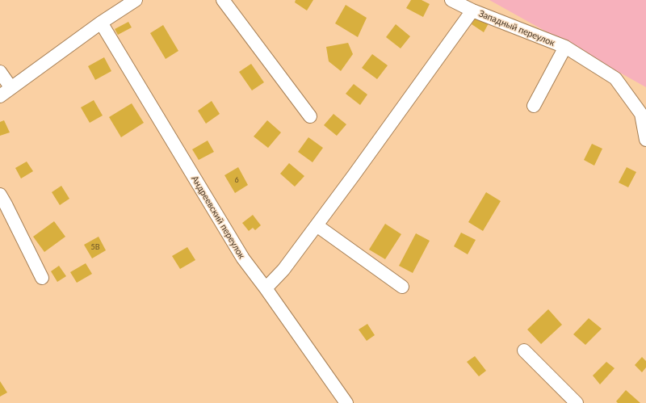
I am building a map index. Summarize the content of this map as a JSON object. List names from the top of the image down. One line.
{"streets":{"street":["Западный переулок","Андреевский переулок"]},"house_numbers":["6","5В"]}
